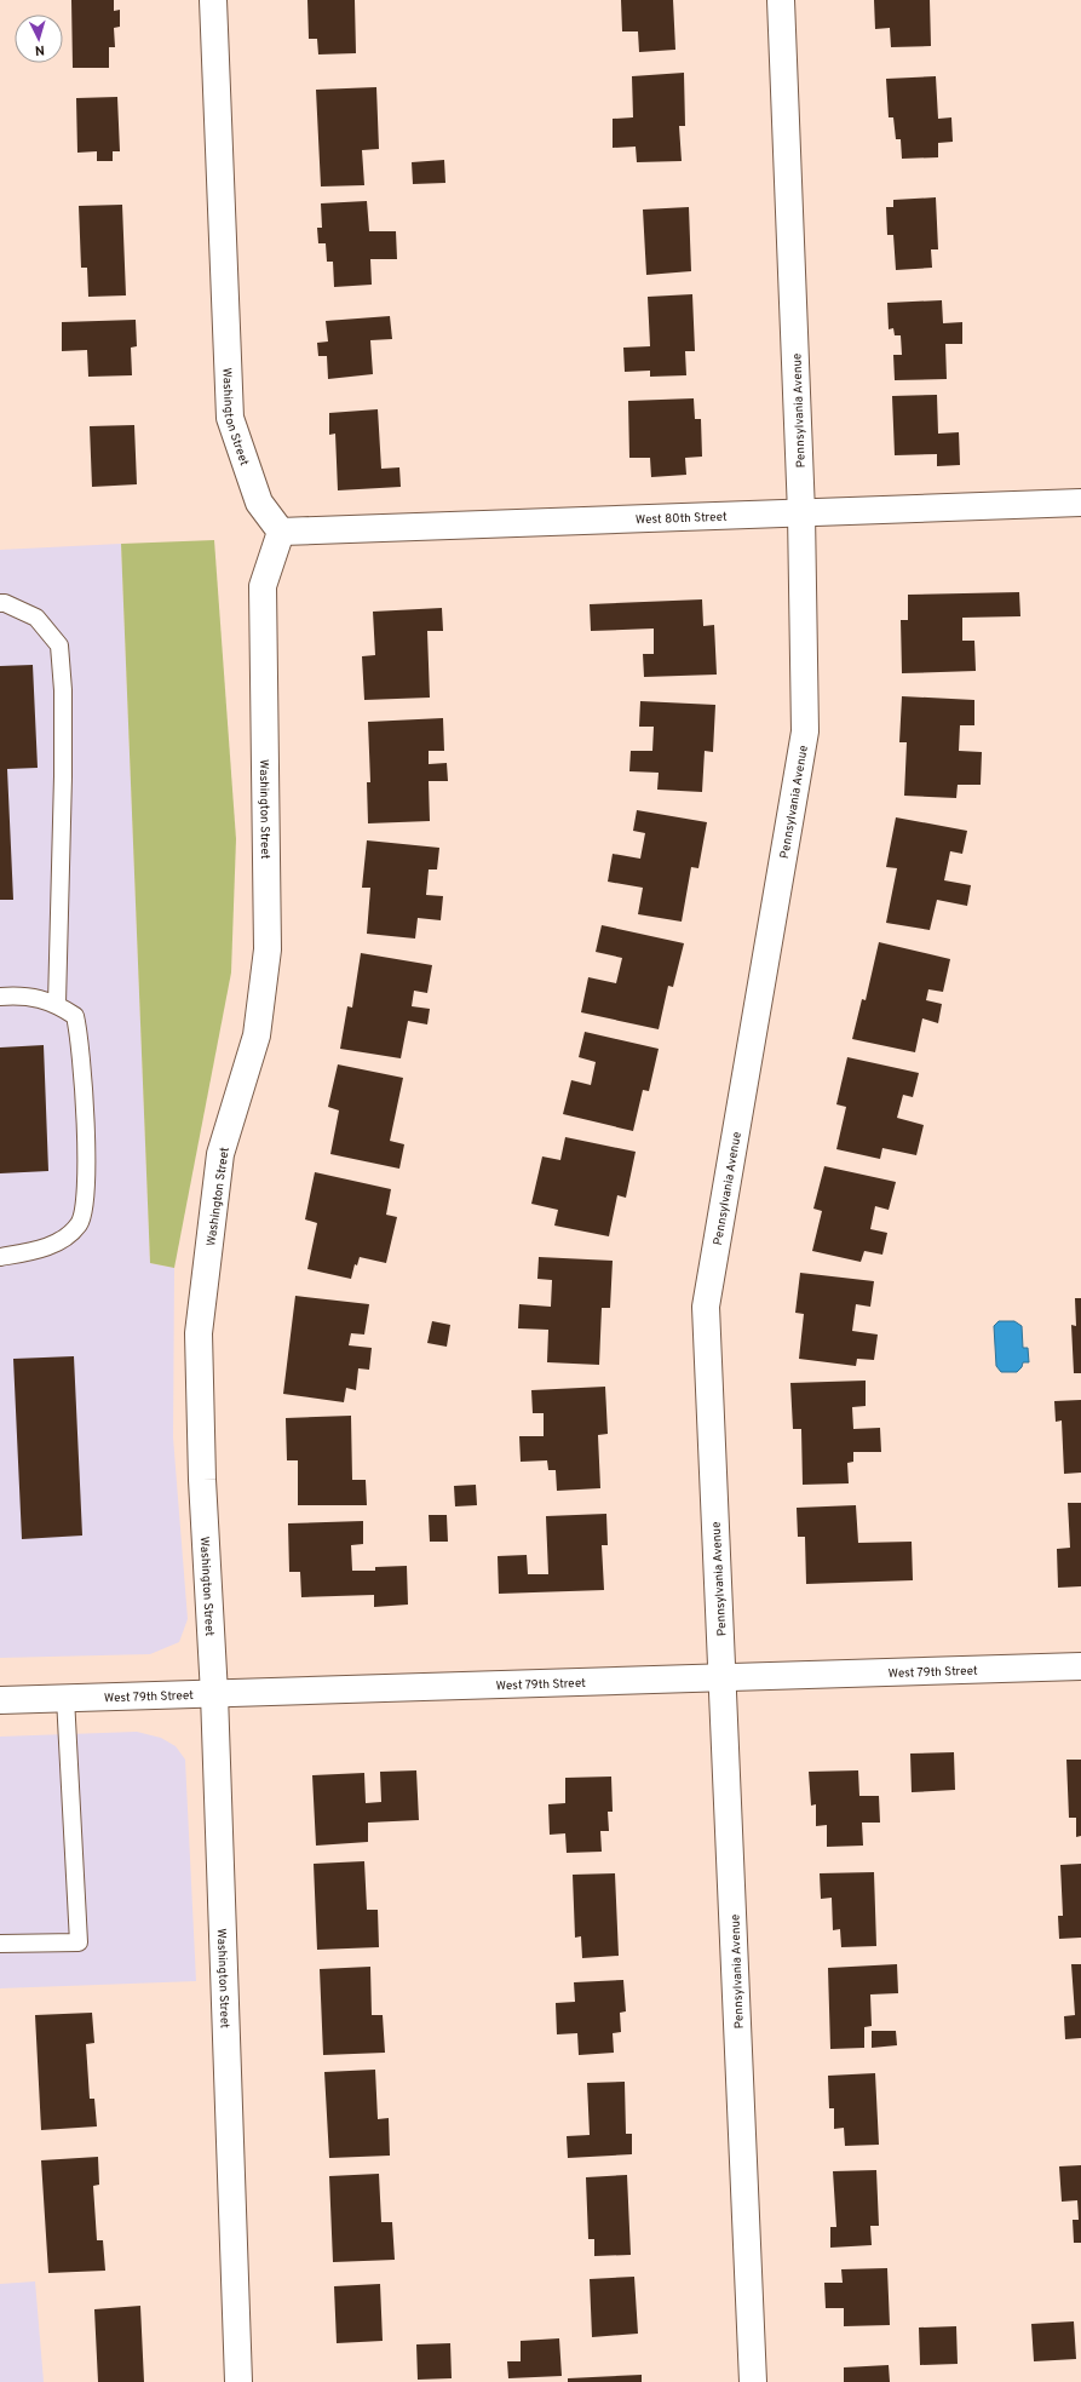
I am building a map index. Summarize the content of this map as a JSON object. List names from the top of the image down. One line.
{"streets":{"street":["Pennsylvania Avenue","Washington Street","West 80th Street","West 79th Street"]},"crossings":[["Pennsylvania Avenue","West 80th Street"],["Pennsylvania Avenue","West 79th Street"],["Washington Street","West 80th Street"],["Washington Street","West 79th Street"]],"north":"bottom"}
